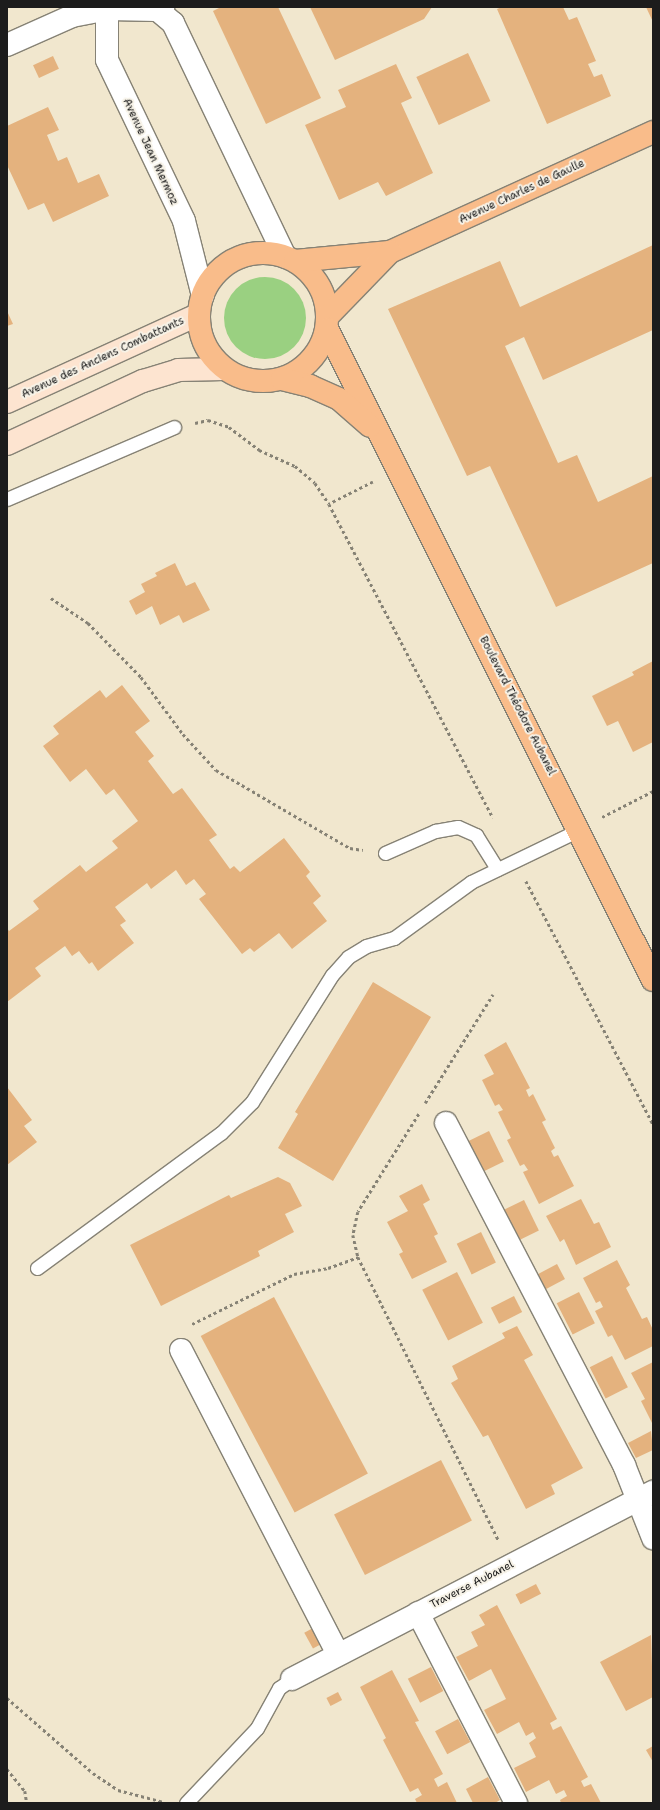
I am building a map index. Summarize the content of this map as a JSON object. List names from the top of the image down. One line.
{"streets":{"main road":["Avenue Charles de Gaulle","Avenue des Anciens Combattants","Boulevard Théodore Aubanel"],"street":["Avenue Jean Mermoz","Traverse Aubanel"]},"crossings":[["Avenue Jean Mermoz","Avenue Charles de Gaulle"],["Avenue Jean Mermoz","Avenue des Anciens Combattants"],["Avenue Jean Mermoz","Boulevard Théodore Aubanel"],["Avenue Charles de Gaulle","Avenue des Anciens Combattants"],["Avenue Charles de Gaulle","Boulevard Théodore Aubanel"],["Avenue des Anciens Combattants","Boulevard Théodore Aubanel"]]}
